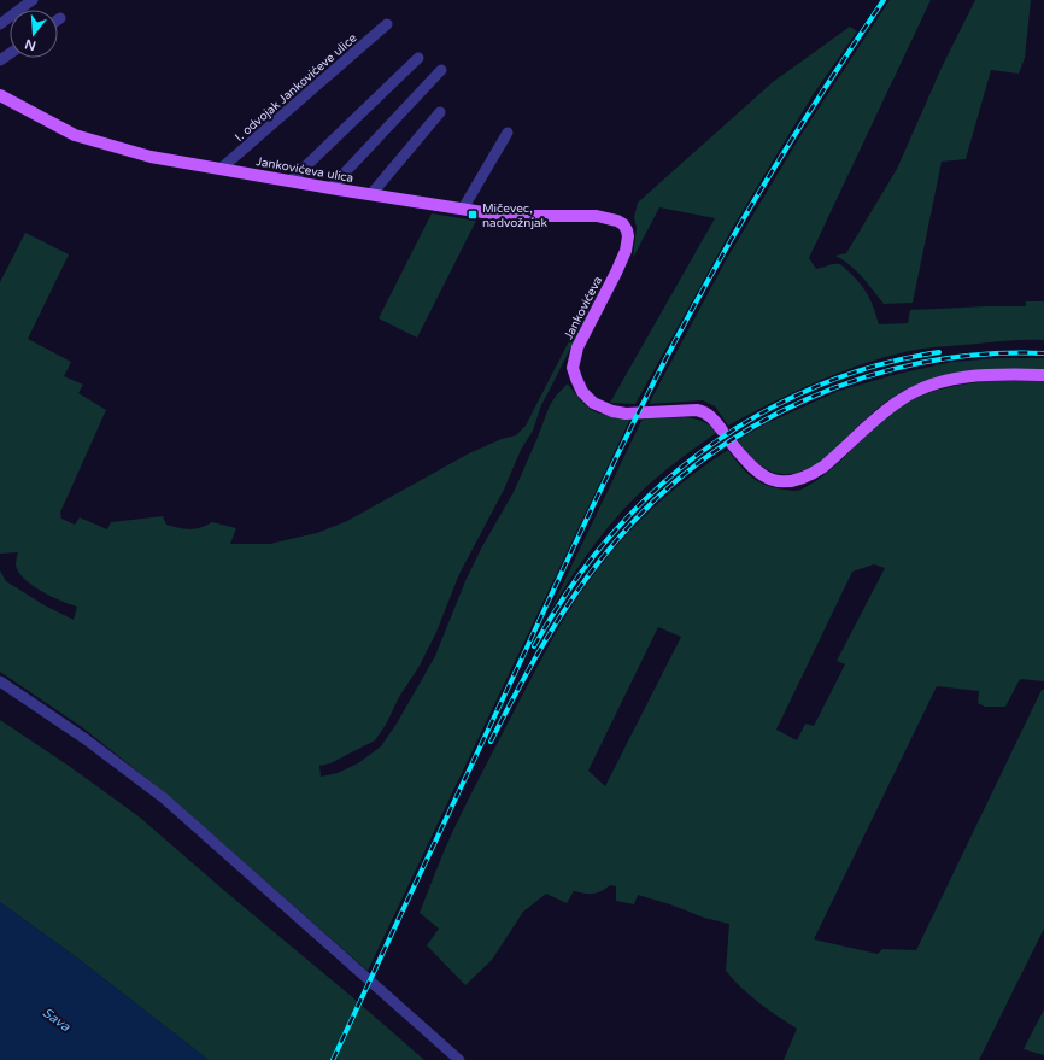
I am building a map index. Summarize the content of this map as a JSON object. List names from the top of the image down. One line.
{"streets":{"main road":["Jankovićeva ulica","Jankovićeva"],"street":["I. odvojak Jankovićeve ulice"]},"crossings":[["I. odvojak Jankovićeve ulice","Jankovićeva ulica"],["Jankovićeva ulica","Jankovićeva"]],"water":["Sava"],"places":{"transit":["Mičevec, nadvožnjak"]},"north":"bottom"}
